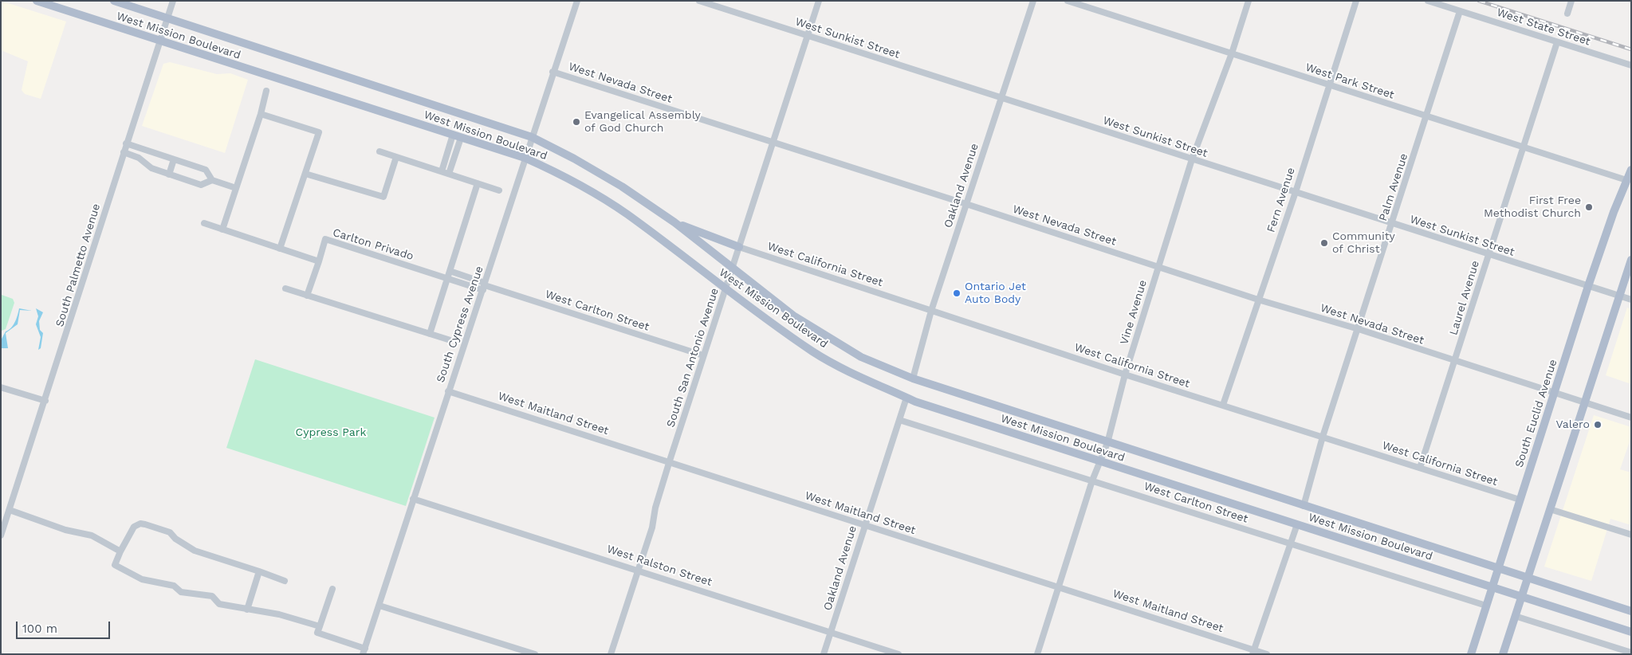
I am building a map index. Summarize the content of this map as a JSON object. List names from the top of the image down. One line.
{"streets":{"main road":["West Mission Boulevard","South Euclid Avenue"],"street":["West State Street","West Sunkist Street","West Park Street","West Nevada Street","Oakland Avenue","Palm Avenue","Fern Avenue","Carlton Privado","West California Street","South Palmetto Avenue","Laurel Avenue","West Carlton Street","Vine Avenue","South Cypress Avenue","South San Antonio Avenue","West Maitland Street","West Ralston Street"]},"crossings":[["West State Street","Palm Avenue"],["West State Street","Laurel Avenue"],["West Mission Boulevard","Oakland Avenue"],["West Mission Boulevard","Palm Avenue"],["West Mission Boulevard","South Palmetto Avenue"],["West Mission Boulevard","Vine Avenue"],["West Mission Boulevard","South Cypress Avenue"],["West Mission Boulevard","South San Antonio Avenue"],["West Mission Boulevard","South Euclid Avenue"],["West Sunkist Street","Oakland Avenue"],["West Sunkist Street","Palm Avenue"],["West Sunkist Street","Fern Avenue"],["West Sunkist Street","Laurel Avenue"],["West Sunkist Street","Vine Avenue"],["West Sunkist Street","South San Antonio Avenue"],["West Sunkist Street","South Euclid Avenue"],["West Park Street","Palm Avenue"],["West Park Street","Fern Avenue"],["West Park Street","Laurel Avenue"],["West Park Street","Vine Avenue"],["West Park Street","South Euclid Avenue"],["West Nevada Street","Oakland Avenue"],["West Nevada Street","Palm Avenue"],["West Nevada Street","Fern Avenue"],["West Nevada Street","Laurel Avenue"],["West Nevada Street","Vine Avenue"],["West Nevada Street","South Cypress Avenue"],["West Nevada Street","South San Antonio Avenue"],["West Nevada Street","South Euclid Avenue"],["Oakland Avenue","West California Street"],["Oakland Avenue","West Carlton Street"],["Oakland Avenue","West Maitland Street"],["Oakland Avenue","West Ralston Street"],["Palm Avenue","West California Street"],["Fern Avenue","West California Street"],["Carlton Privado","West Carlton Street"],["Carlton Privado","South Cypress Avenue"],["West California Street","Laurel Avenue"],["West California Street","Vine Avenue"],["West California Street","South San Antonio Avenue"],["West California Street","South Euclid Avenue"],["West Carlton Street","Vine Avenue"],["West Carlton Street","South Cypress Avenue"],["West Carlton Street","South San Antonio Avenue"],["West Carlton Street","South Euclid Avenue"],["Vine Avenue","West Maitland Street"],["South Cypress Avenue","West Maitland Street"],["South Cypress Avenue","West Ralston Street"],["South San Antonio Avenue","West Maitland Street"],["South San Antonio Avenue","West Ralston Street"]],"parks":["Cypress Park"],"places":["Evangelical Assembly of God Church","First Free Methodist Church","Community of Christ","Ontario Jet Auto Body","Valero"],"scale_bar":"100 m"}
